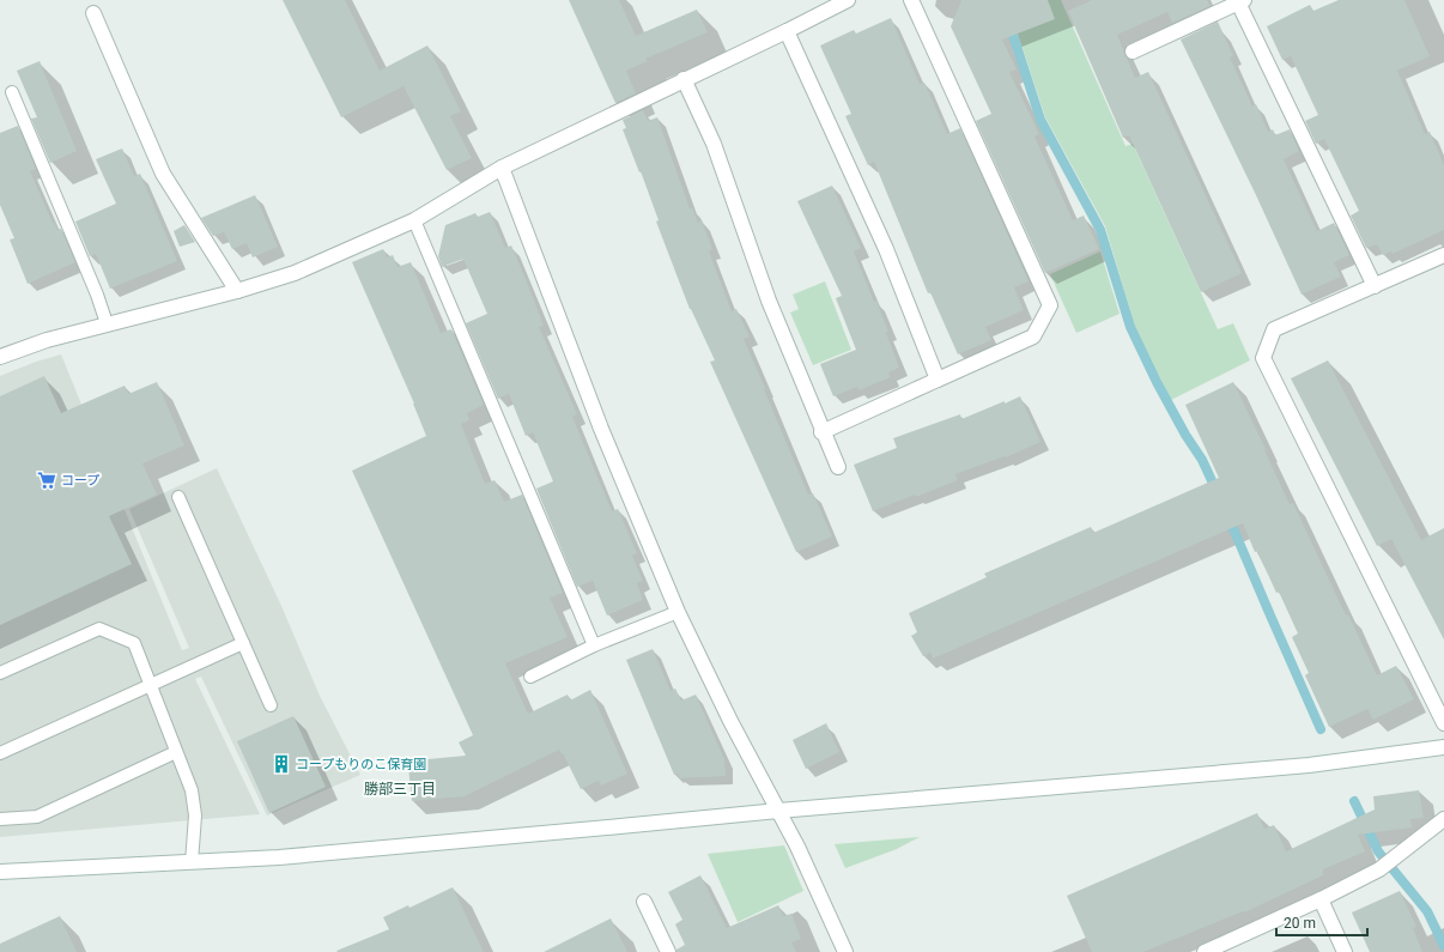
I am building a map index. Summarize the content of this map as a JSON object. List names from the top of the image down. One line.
{"districts":["勝部三丁目"],"places":{"supermarket":["コープ"],"building":["コープもりのこ保育園"]},"scale_bar":"20 m"}
